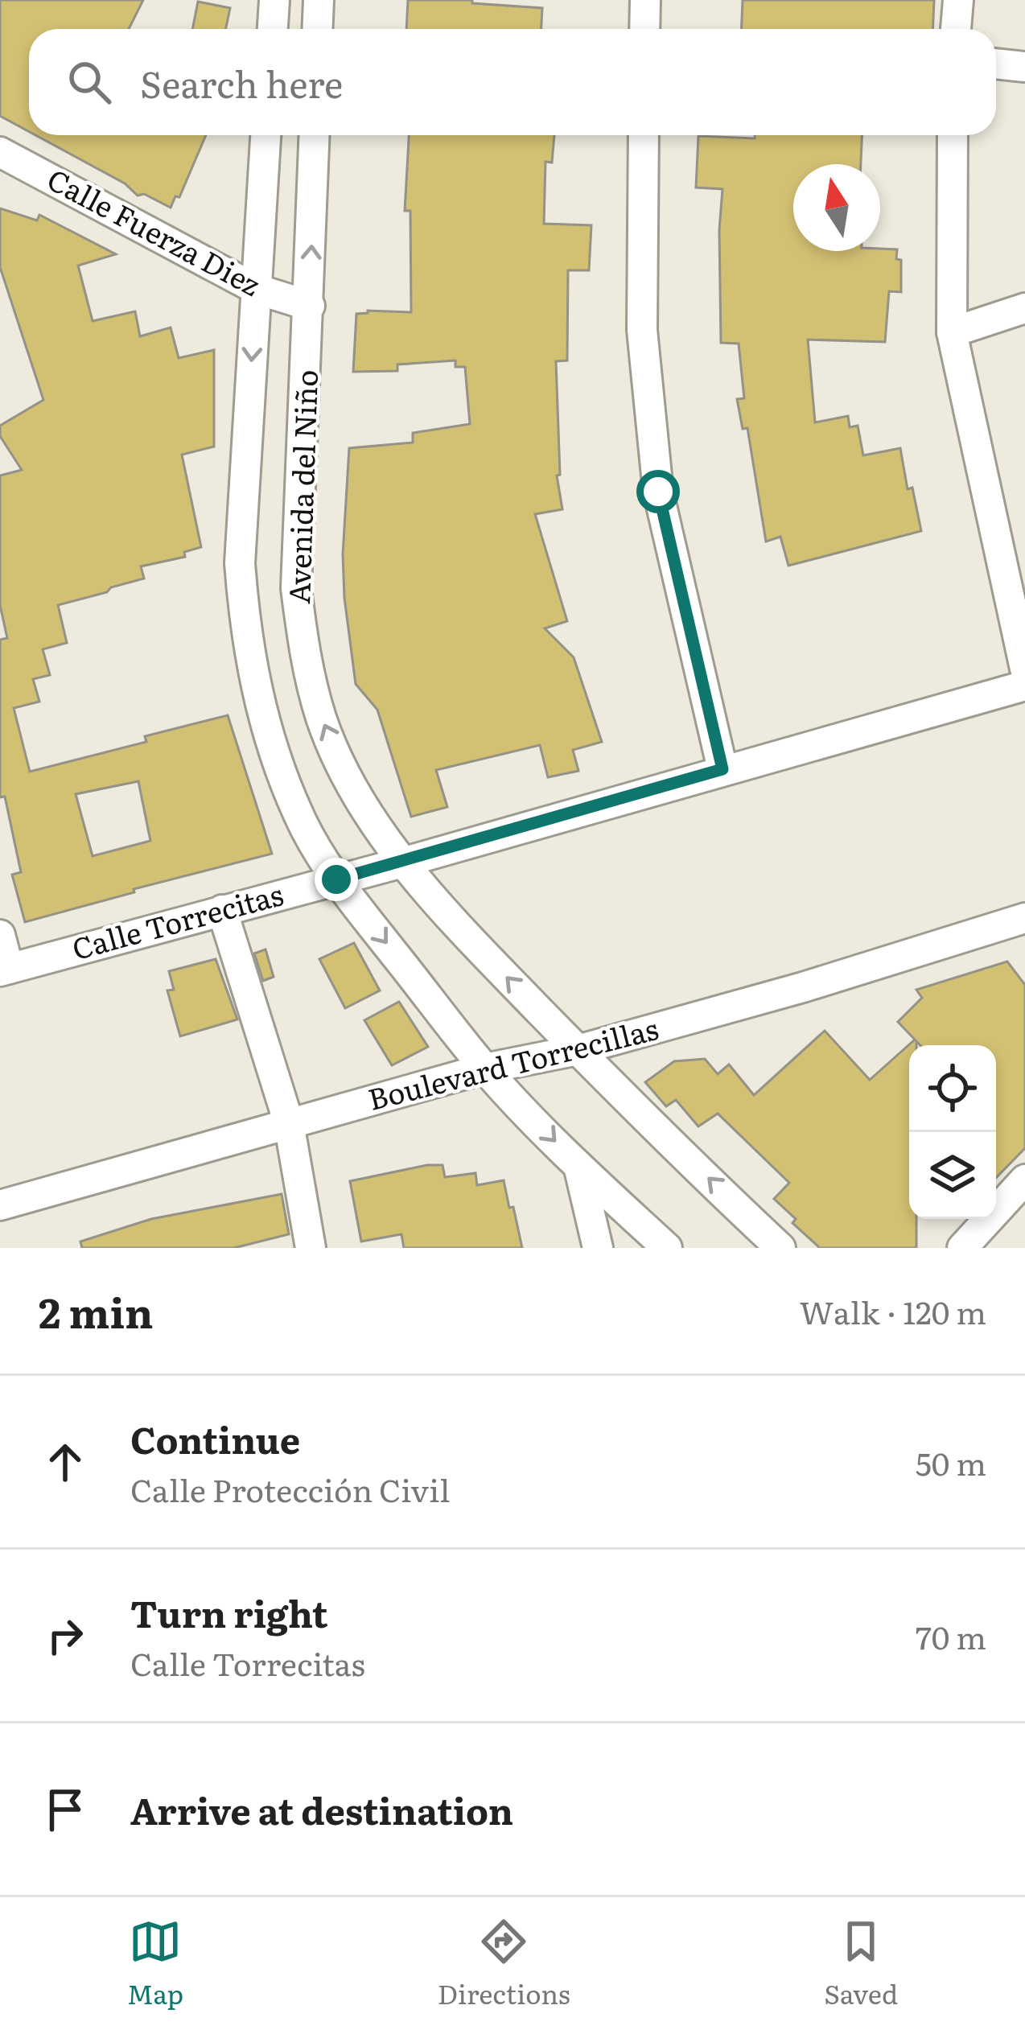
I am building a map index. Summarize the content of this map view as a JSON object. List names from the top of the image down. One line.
{"streets":{"street":["Calle Fuerza Diez","Avenida del Niño","Calle Torrecitas","Boulevard Torrecillas"]},"crossings":[["Calle Fuerza Diez","Avenida del Niño"],["Avenida del Niño","Calle Torrecitas"],["Avenida del Niño","Boulevard Torrecillas"]],"north":"top","page":{"search":"Search here","heading":["2 min","Walk · 120 m"],"list":[["Continue","Calle Protección Civil","50 m"],["Turn right","Calle Torrecitas","70 m"],"Arrive at destination"],"nav":["Map","Directions","Saved"]}}
